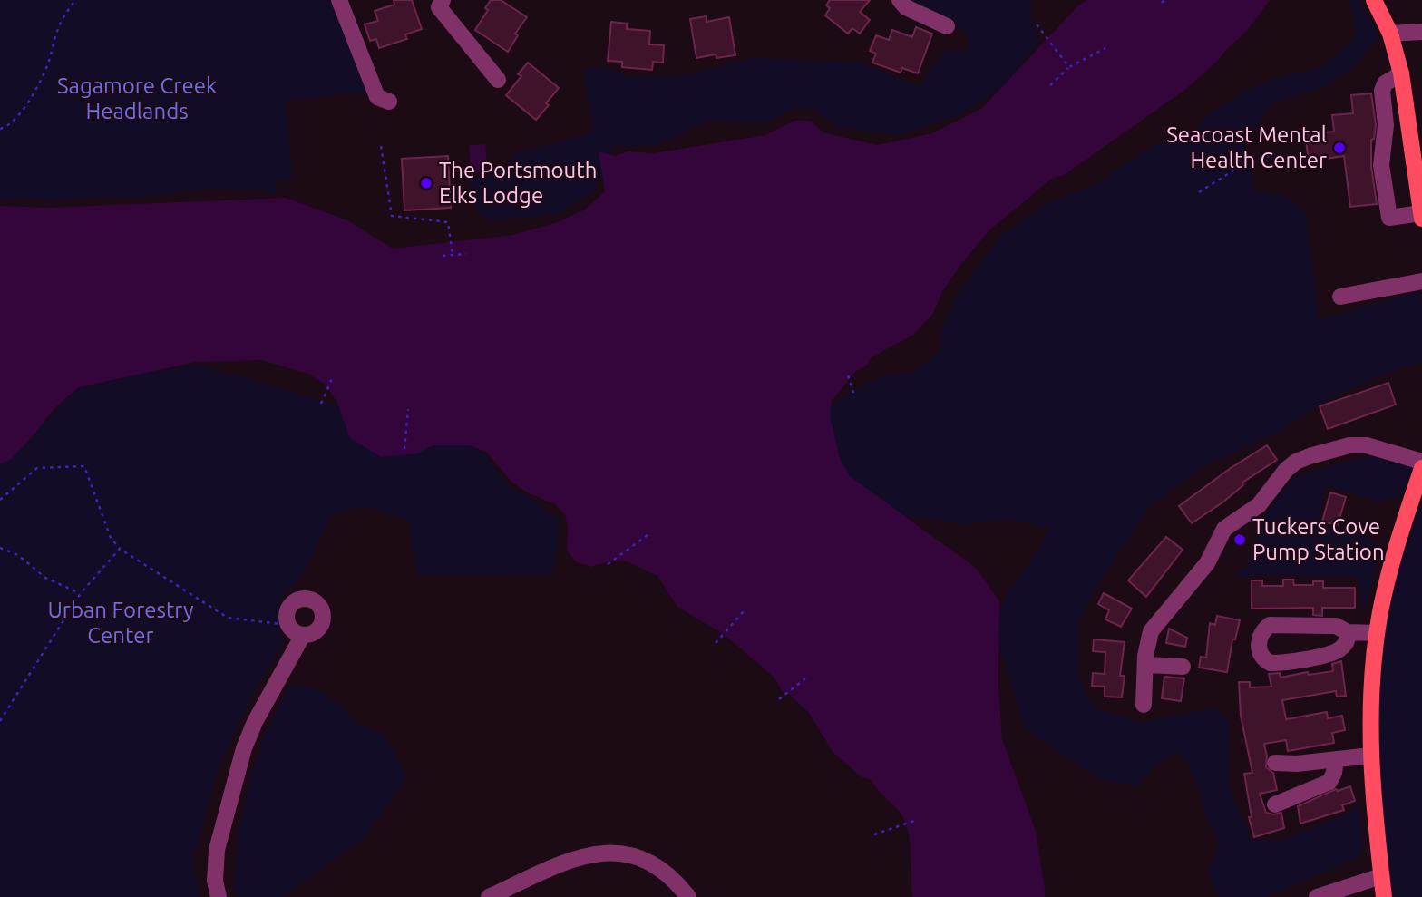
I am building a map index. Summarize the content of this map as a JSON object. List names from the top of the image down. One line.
{"parks":["Sagamore Creek Headlands","Urban Forestry Center"],"places":["Seacoast Mental Health Center","The Portsmouth Elks Lodge","Tuckers Cove Pump Station"]}
